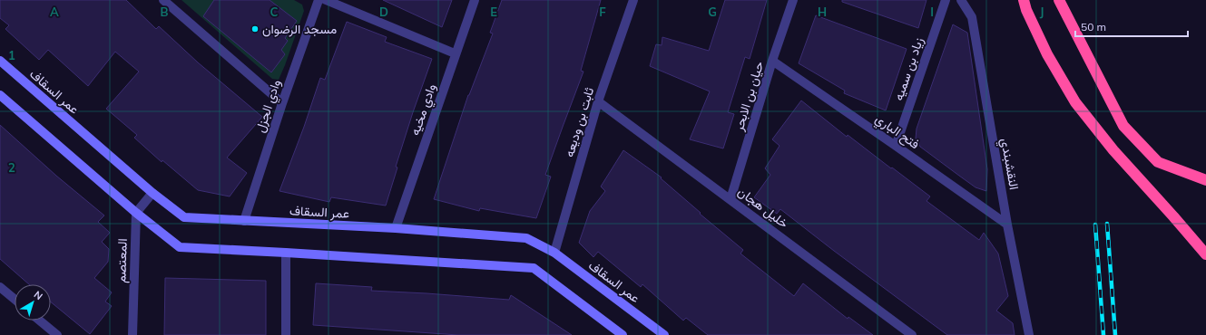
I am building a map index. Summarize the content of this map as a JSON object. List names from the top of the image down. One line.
{"streets":{"street":["زياد بن سميه","عمر السقاف","حيان بن الابحر","وادي الجزل","وادي مخيه","ثابت بن وديعه","فتح الباري","النقشبندي","خليل هجان","المعتصم"]},"crossings":[["زياد بن سميه","فتح الباري"],["عمر السقاف","وادي الجزل"],["عمر السقاف","وادي مخيه"],["عمر السقاف","ثابت بن وديعه"],["حيان بن الابحر","فتح الباري"],["حيان بن الابحر","خليل هجان"],["ثابت بن وديعه","خليل هجان"],["فتح الباري","النقشبندي"]],"places":["مسجد الرضوان"],"scale_bar":"50 m","north":"top right","grid":{"columns":["A","B","C","D","E","F","G","H","I","J"],"rows":["1","2"]}}
